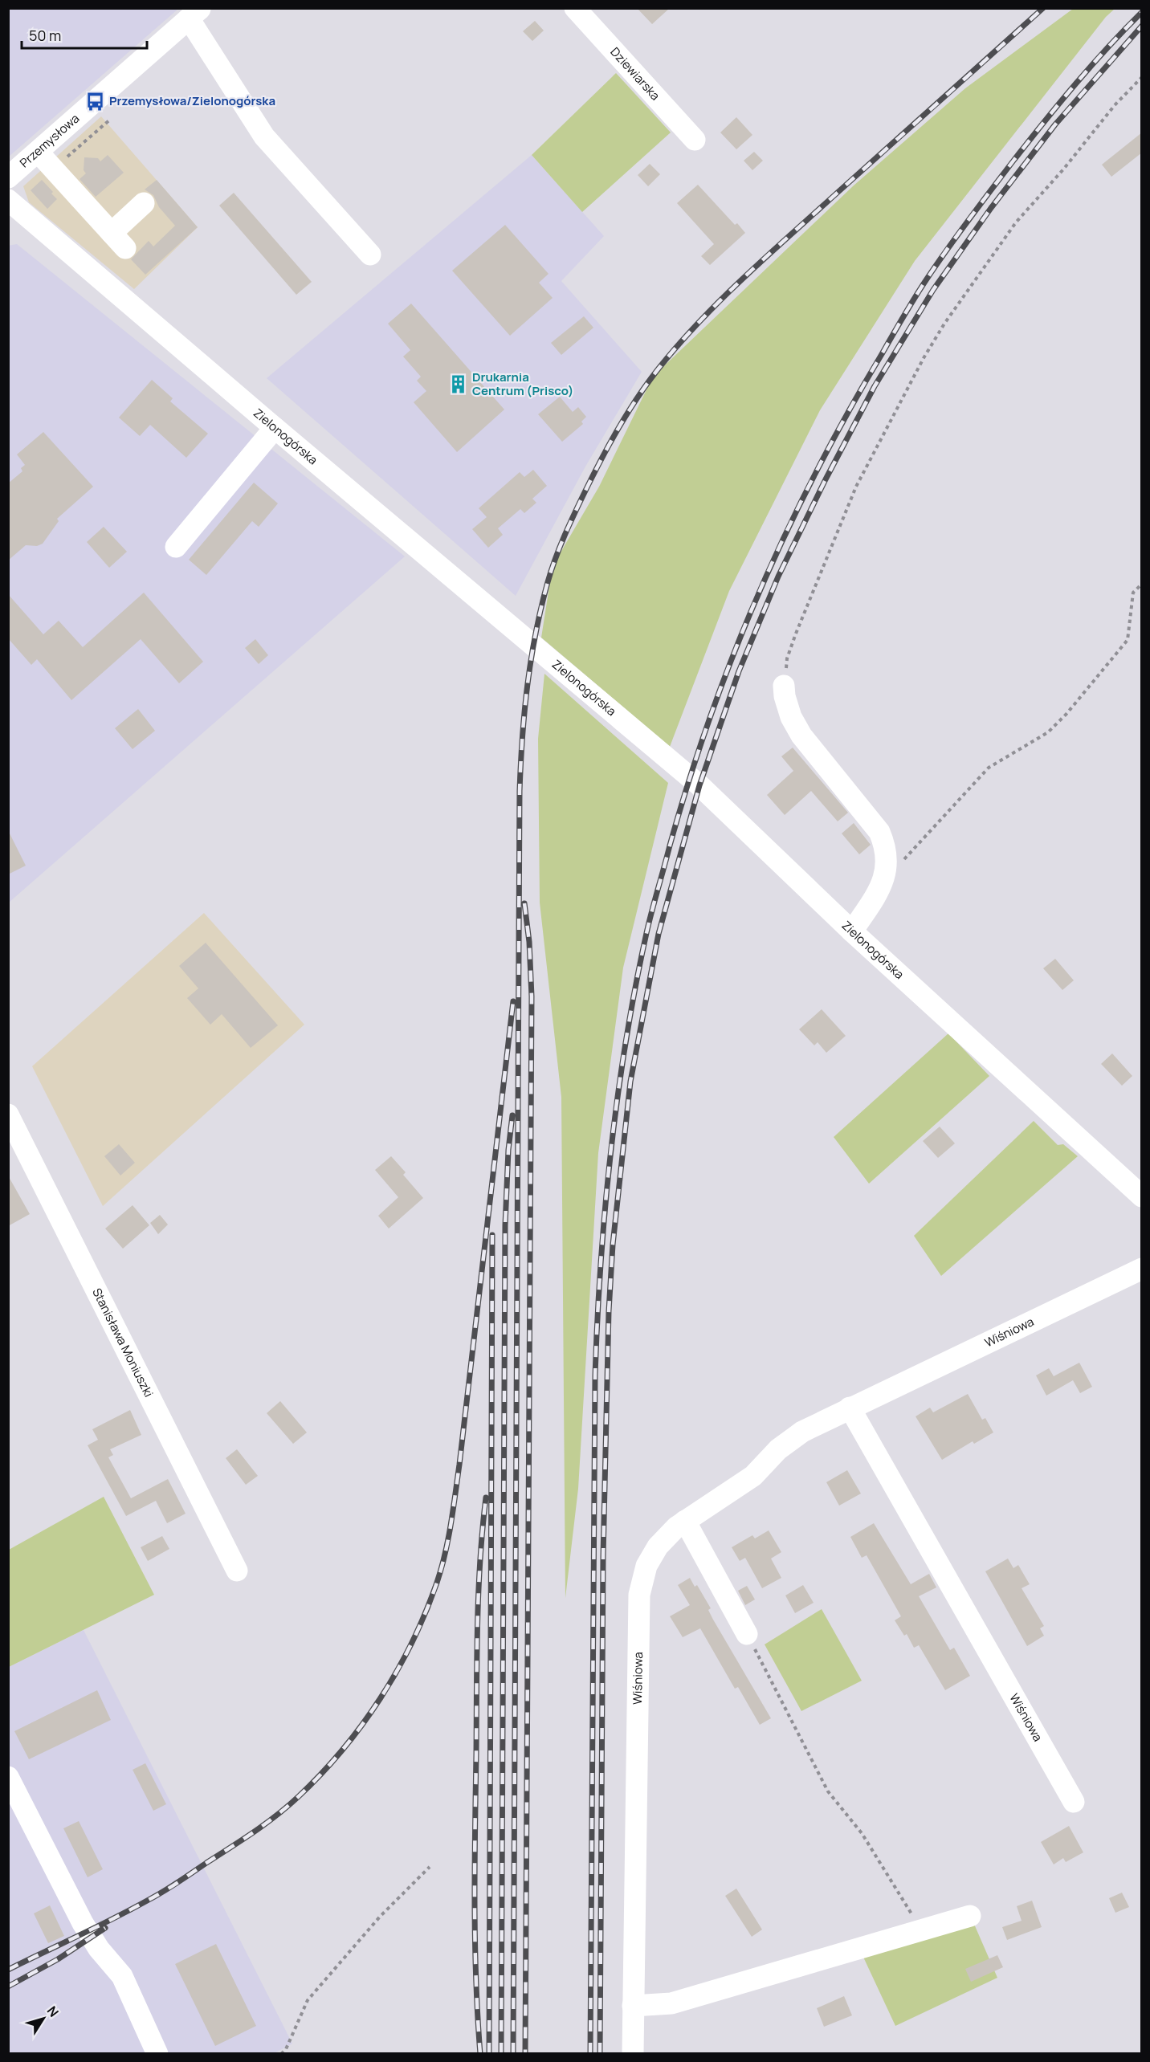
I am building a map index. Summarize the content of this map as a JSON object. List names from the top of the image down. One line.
{"streets":{"street":["Dziewiarska","Przemysłowa","Zielonogórska","Wiśniowa","Stanisława Moniuszki"]},"places":{"bus stop":["Przemysłowa/Zielonogórska"],"building":["Drukarnia Centrum (Prisco)"]},"scale_bar":"50 m","north":"top right"}
